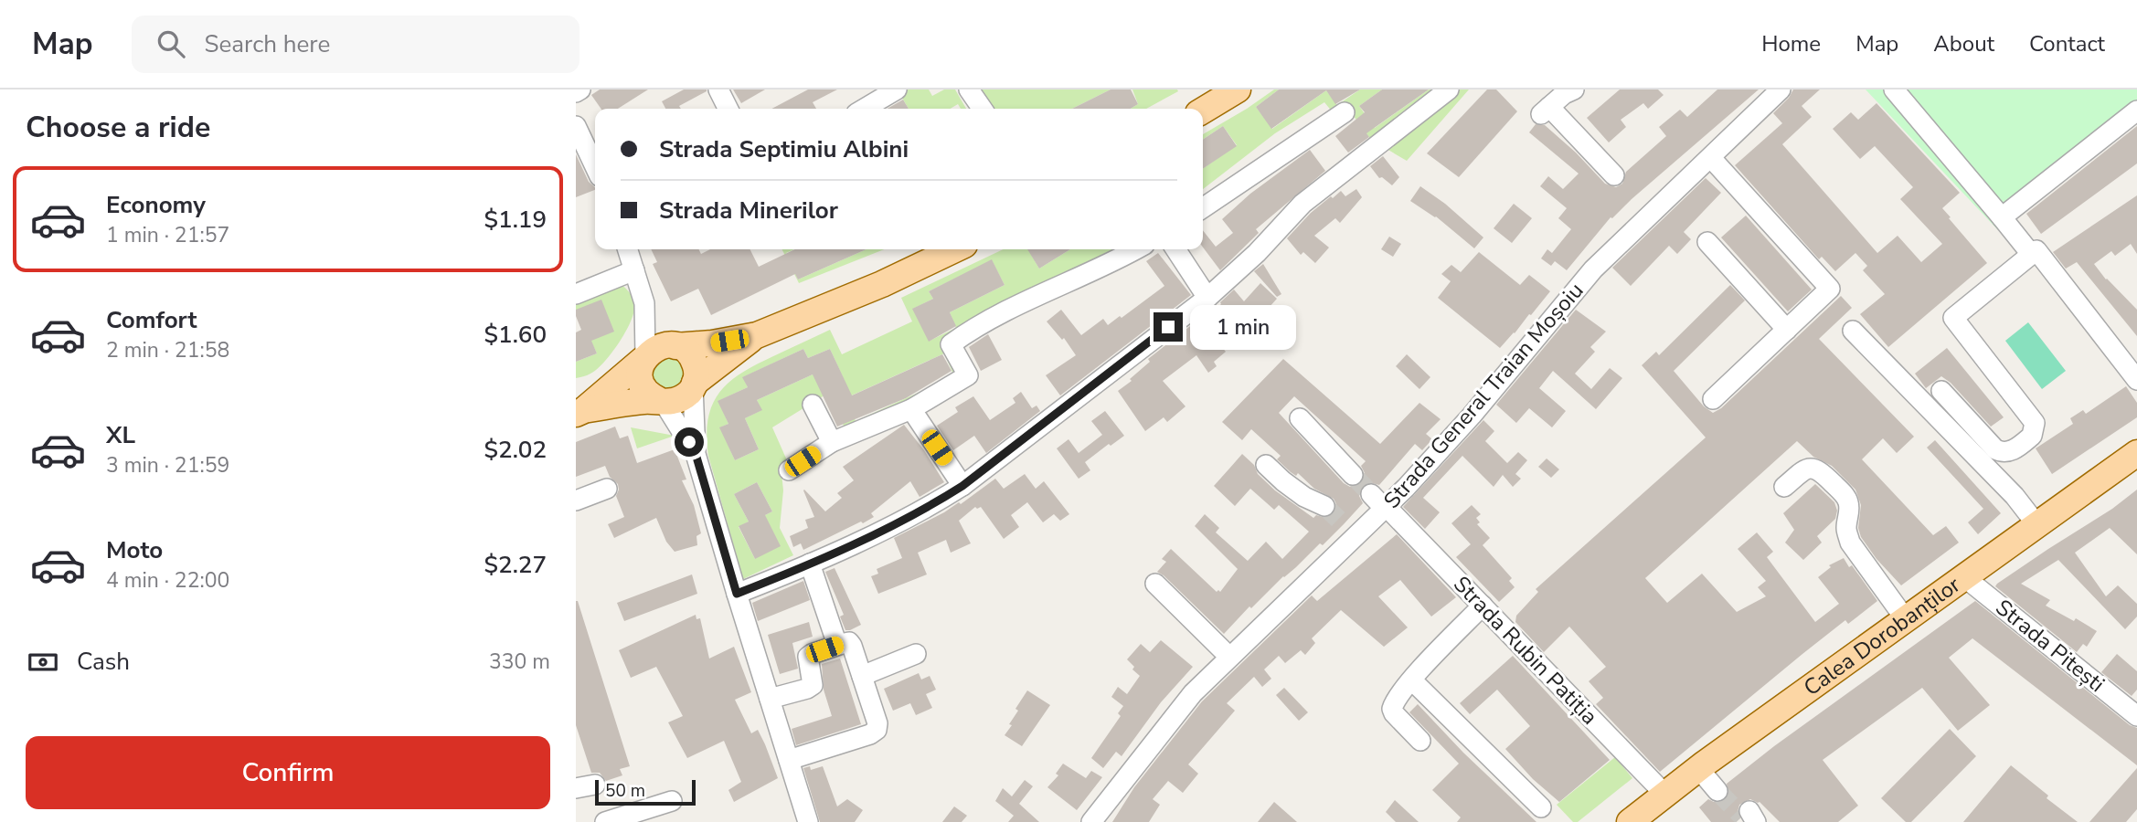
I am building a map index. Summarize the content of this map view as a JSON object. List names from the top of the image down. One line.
{"streets":{"main road":["Calea Dorobanților"],"street":["Strada General Traian Moșoiu","Strada Pitești","Strada Rubin Patiția"]},"crossings":[["Strada General Traian Moșoiu","Strada Rubin Patiția"],["Calea Dorobanților","Strada Pitești"],["Calea Dorobanților","Strada Rubin Patiția"]],"scale_bar":"50 m","page":{"header":"Map","search":"Search here","nav":["Home","Map","About","Contact"],"heading":"Choose a ride","banner":["Strada Septimiu Albini","Strada Minerilor"],"list":[{"name":"Economy","note":"1 min · 21:57","value":"$1.19"},{"name":"Comfort","note":"2 min · 21:58","value":"$1.60"},{"name":"XL","note":"3 min · 21:59","value":"$2.02"},{"name":"Moto","note":"4 min · 22:00","value":"$2.27"}],"bubble":"1 min","pay":["Cash","330 m"],"buttons":"Confirm","scale":"50 m"}}
